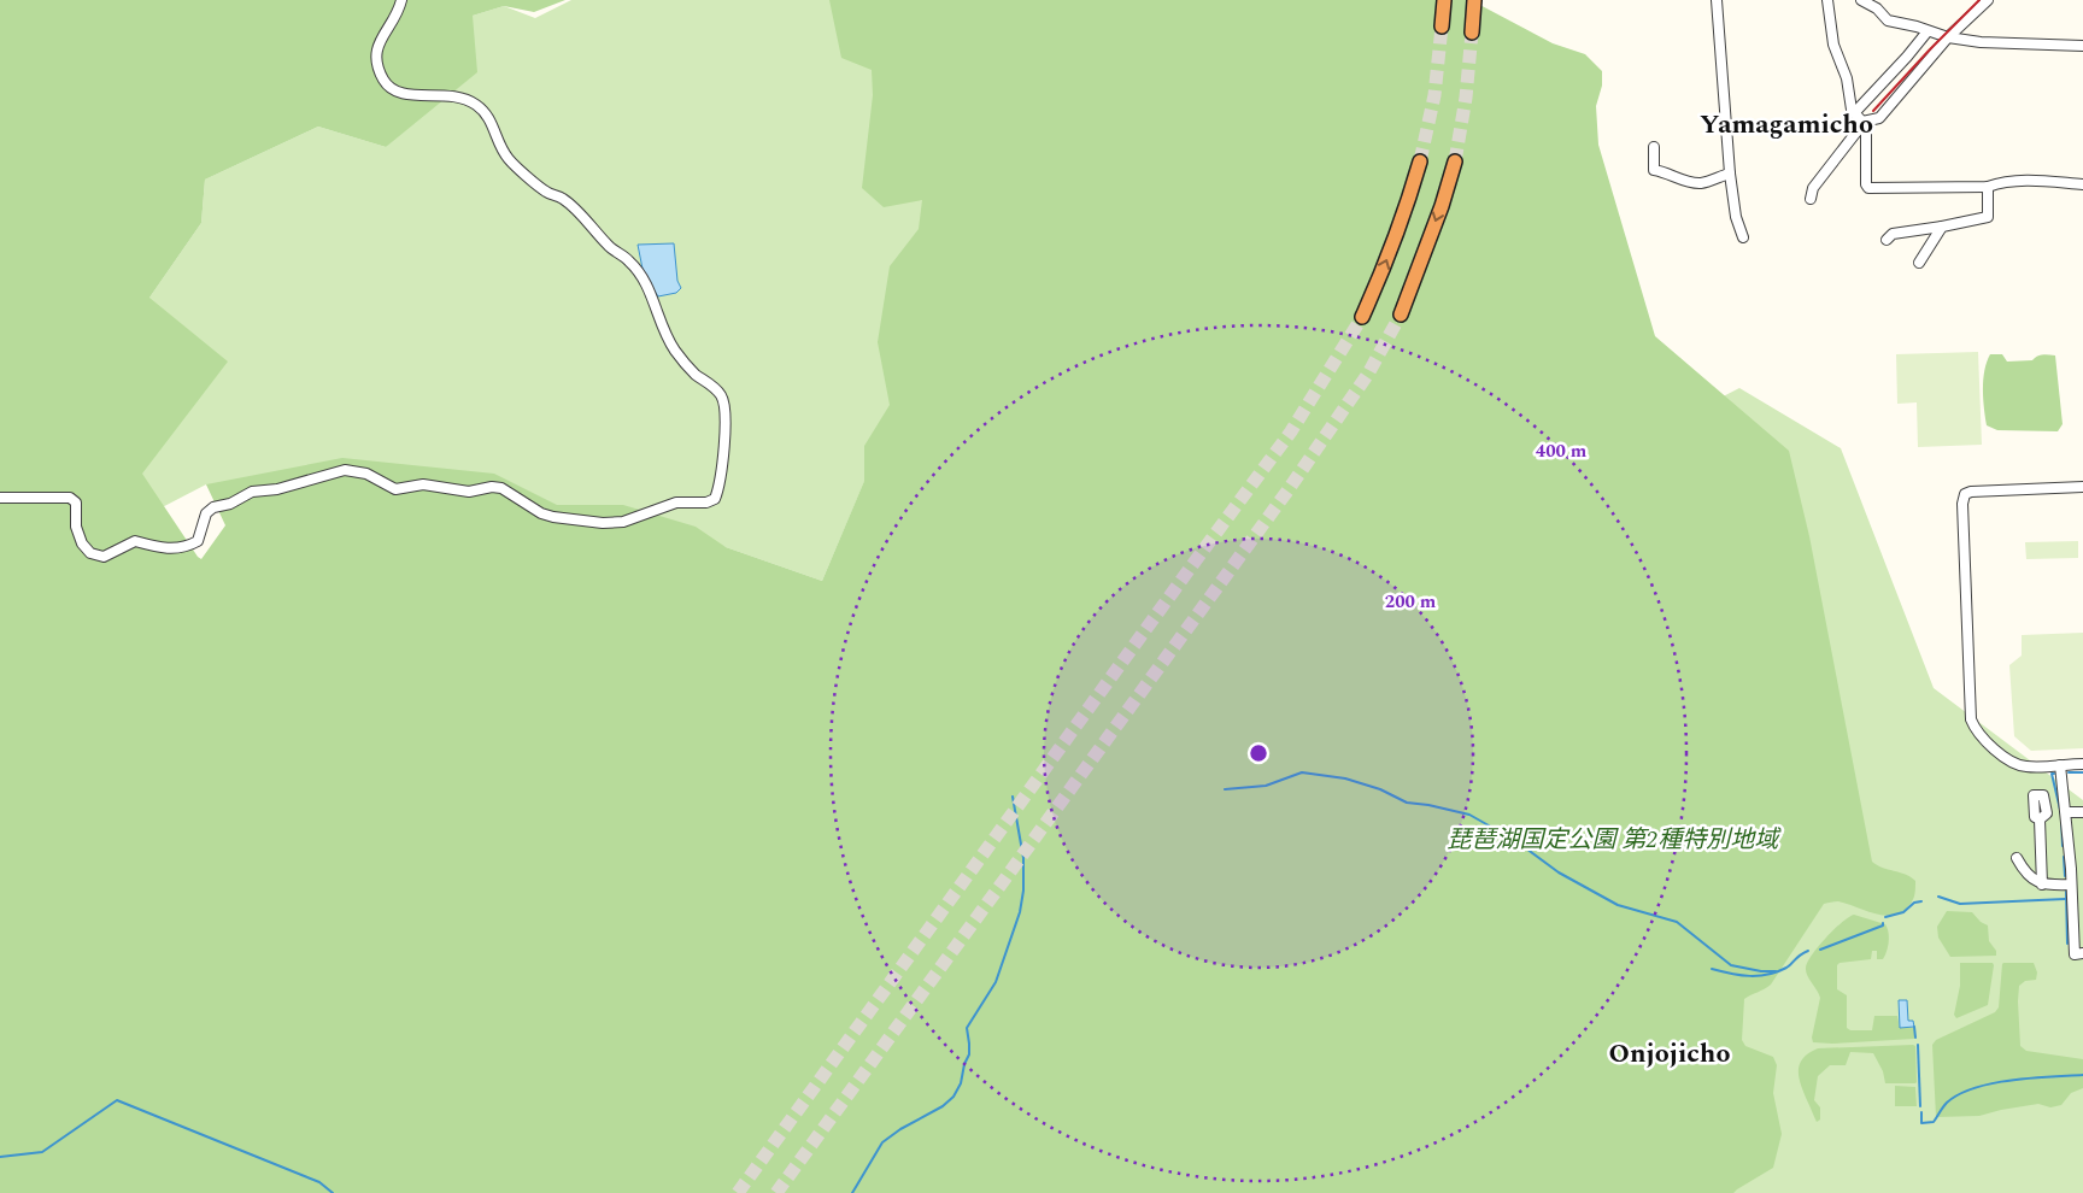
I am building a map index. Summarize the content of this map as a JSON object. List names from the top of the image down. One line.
{"districts":["Yamagamicho","Onjojicho"],"parks":["琵琶湖国定公園 第2種特別地域"],"rings":["400 m","200 m"]}
